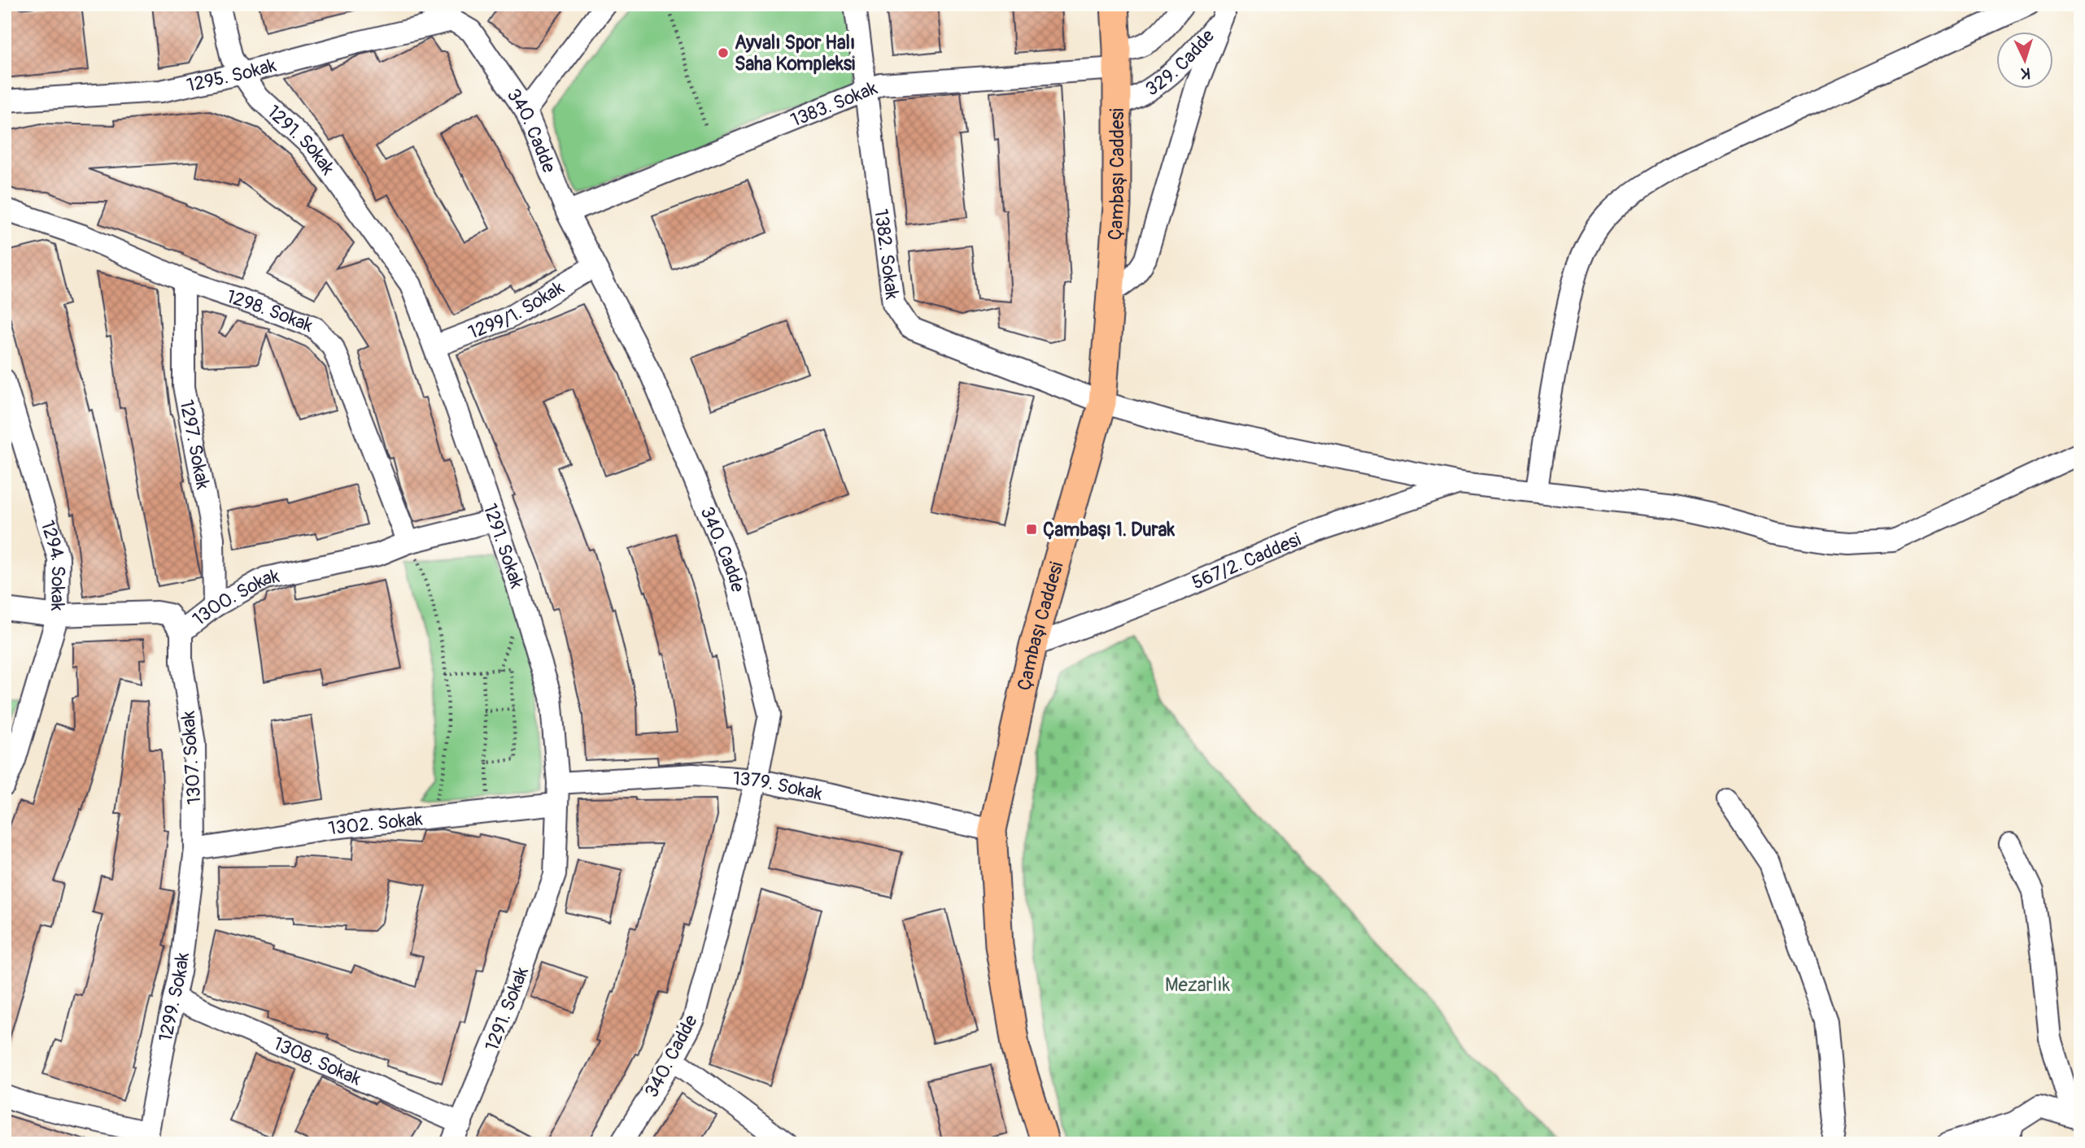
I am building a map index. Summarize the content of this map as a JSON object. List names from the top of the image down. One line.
{"streets":{"main road":["Çambaşı Caddesi"],"street":["329. Cadde","1295. Sokak","1383. Sokak","340. Cadde","1291. Sokak","1382. Sokak","1299/1. Sokak","1298. Sokak","1297. Sokak","567/2. Caddesi","1294. Sokak","1300. Sokak","1307. Sokak","1379. Sokak","1302. Sokak","1299. Sokak","1308. Sokak"]},"crossings":[["329. Cadde","1383. Sokak"],["329. Cadde","Çambaşı Caddesi"],["1295. Sokak","340. Cadde"],["1295. Sokak","1291. Sokak"],["1383. Sokak","340. Cadde"],["1383. Sokak","Çambaşı Caddesi"],["1383. Sokak","1382. Sokak"],["340. Cadde","1299/1. Sokak"],["340. Cadde","1379. Sokak"],["1291. Sokak","1299/1. Sokak"],["1291. Sokak","1300. Sokak"],["1291. Sokak","1379. Sokak"],["1291. Sokak","1302. Sokak"],["1291. Sokak","1308. Sokak"],["Çambaşı Caddesi","1382. Sokak"],["Çambaşı Caddesi","567/2. Caddesi"],["Çambaşı Caddesi","1379. Sokak"],["1382. Sokak","567/2. Caddesi"],["1298. Sokak","1297. Sokak"],["1298. Sokak","1300. Sokak"],["1297. Sokak","1300. Sokak"],["1294. Sokak","1300. Sokak"],["1300. Sokak","1307. Sokak"],["1307. Sokak","1302. Sokak"],["1307. Sokak","1299. Sokak"],["1379. Sokak","1302. Sokak"],["1302. Sokak","1299. Sokak"],["1299. Sokak","1308. Sokak"]],"parks":["Mezarlık"],"places":{"other":["Ayvalı Spor Halı Saha Kompleksi"],"transit":["Çambaşı 1. Durak"]},"north":"bottom"}
